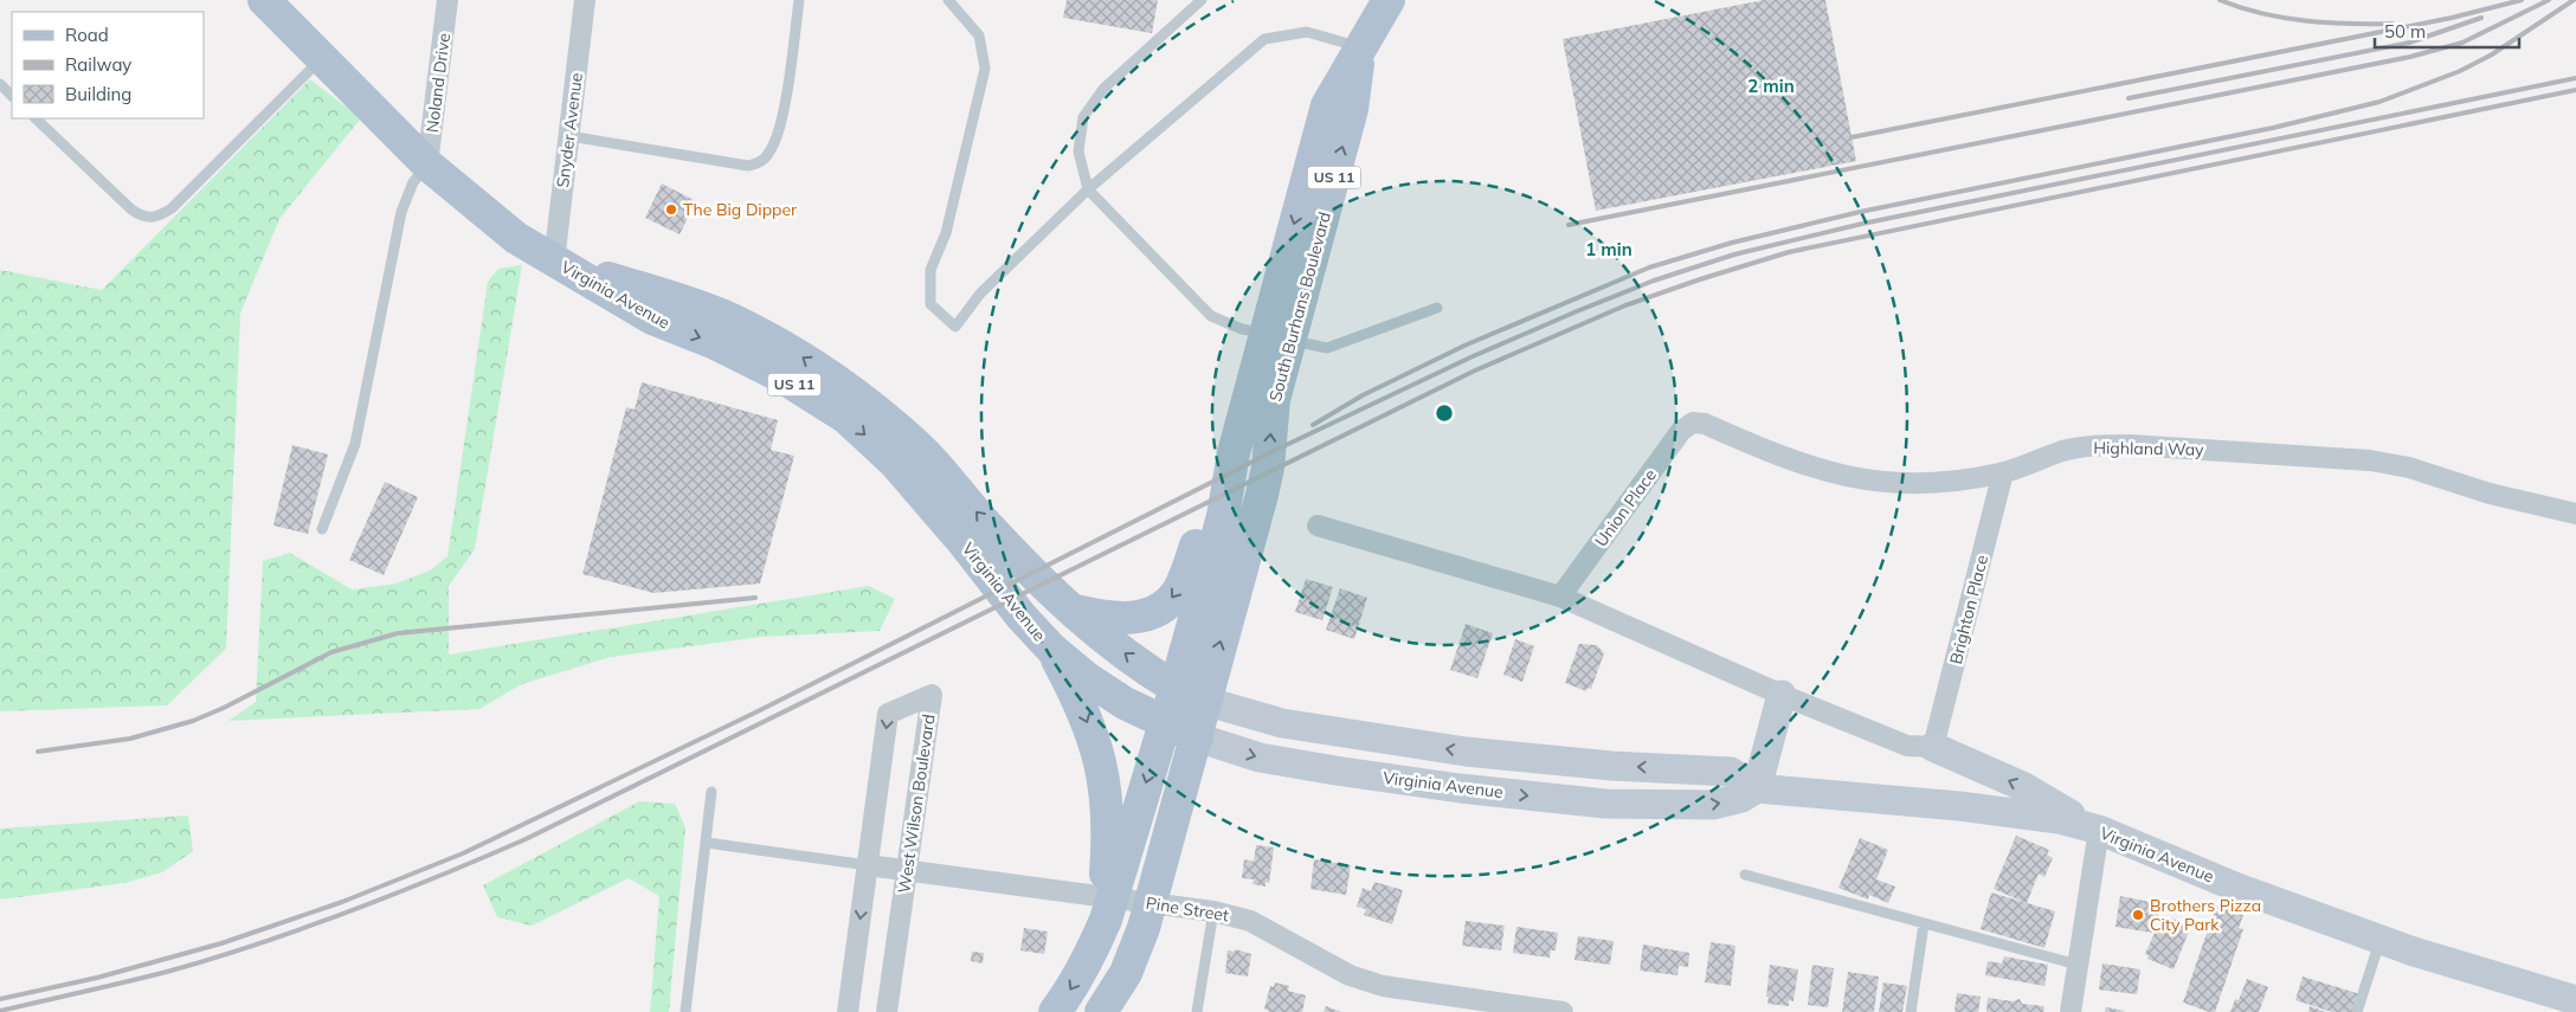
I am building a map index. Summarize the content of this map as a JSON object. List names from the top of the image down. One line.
{"streets":{"main road":["US 11","Virginia Avenue","South Burhans Boulevard"],"street":["Noland Drive","Snyder Avenue","Highland Way","Union Place","Brighton Place","West Wilson Boulevard","Pine Street"]},"crossings":[["Noland Drive","Virginia Avenue"],["Snyder Avenue","Virginia Avenue"],["Virginia Avenue","South Burhans Boulevard"],["Highland Way","Union Place"],["Highland Way","Brighton Place"],["West Wilson Boulevard","Pine Street"]],"places":["The Big Dipper","Brothers Pizza City Park"],"legend":["Road","Railway","Building"],"scale_bar":"50 m","rings":["2 min","1 min"]}
